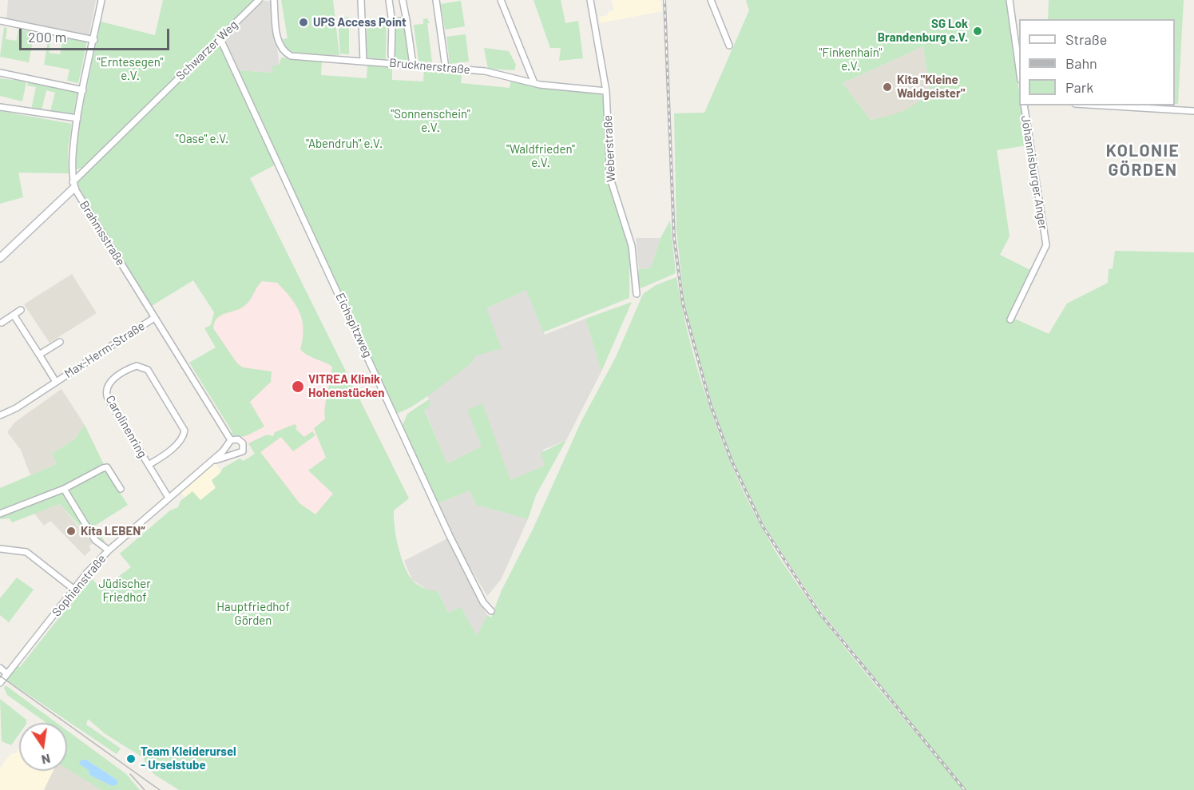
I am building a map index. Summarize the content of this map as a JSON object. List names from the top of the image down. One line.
{"streets":{"street":["Schwarzer Weg","Brucknerstraße","Weberstraße","Johannisburger Anger","Brahmsstraße","Eichspitzweg","Max-Herm-Straße","Carolinenring","Sophienstraße"]},"crossings":[["Schwarzer Weg","Brahmsstraße"],["Schwarzer Weg","Eichspitzweg"],["Brucknerstraße","Weberstraße"],["Brahmsstraße","Max-Herm-Straße"],["Brahmsstraße","Sophienstraße"],["Carolinenring","Sophienstraße"]],"districts":["KOLONIE GÖRDEN"],"parks":["\"Finkenhain\" e.V.","\"Erntesegen\" e.V.","\"Sonnenschein\" e.V.","\"Oase\" e.V.","\"Abendruh\" e.V.","\"Waldfrieden\" e.V.","Jüdischer Friedhof","Hauptfriedhof Görden"],"places":["UPS Access Point","SG Lok Brandenburg e.V.","Kita \"Kleine Waldgeister\"","VITREA Klinik Hohenstücken","Kita LEBEN“","Team Kleiderursel - Urselstube"],"legend":["Straße","Bahn","Park"],"scale_bar":"200 m","north":"bottom"}
